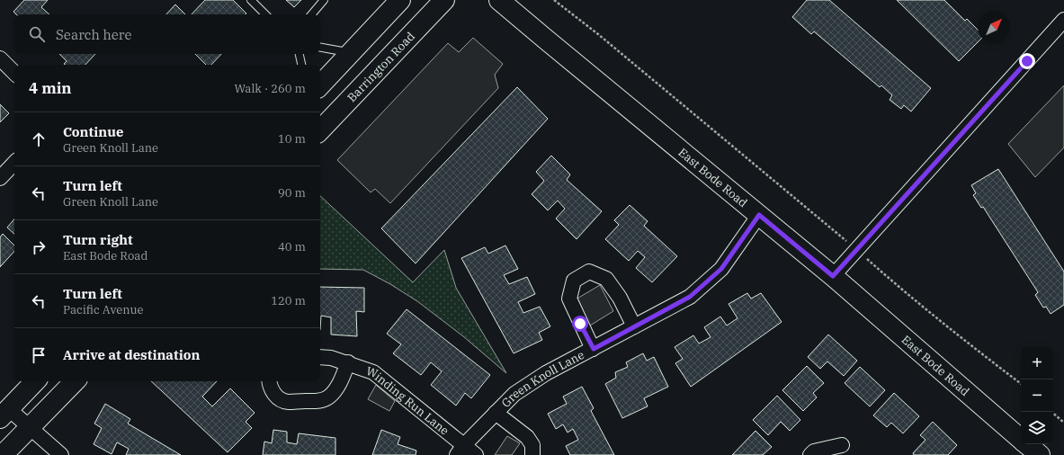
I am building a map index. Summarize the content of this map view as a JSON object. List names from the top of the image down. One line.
{"streets":{"street":["Barrington Road","East Bode Road","Green Knoll Lane","Winding Run Lane"]},"crossings":[["East Bode Road","Green Knoll Lane"],["Green Knoll Lane","Winding Run Lane"]],"north":"top right","page":{"search":"Search here","heading":["4 min","Walk · 260 m"],"list":[["Continue","Green Knoll Lane","10 m"],["Turn left","Green Knoll Lane","90 m"],["Turn right","East Bode Road","40 m"],["Turn left","Pacific Avenue","120 m"],"Arrive at destination"],"map_buttons":["+","−"]}}
